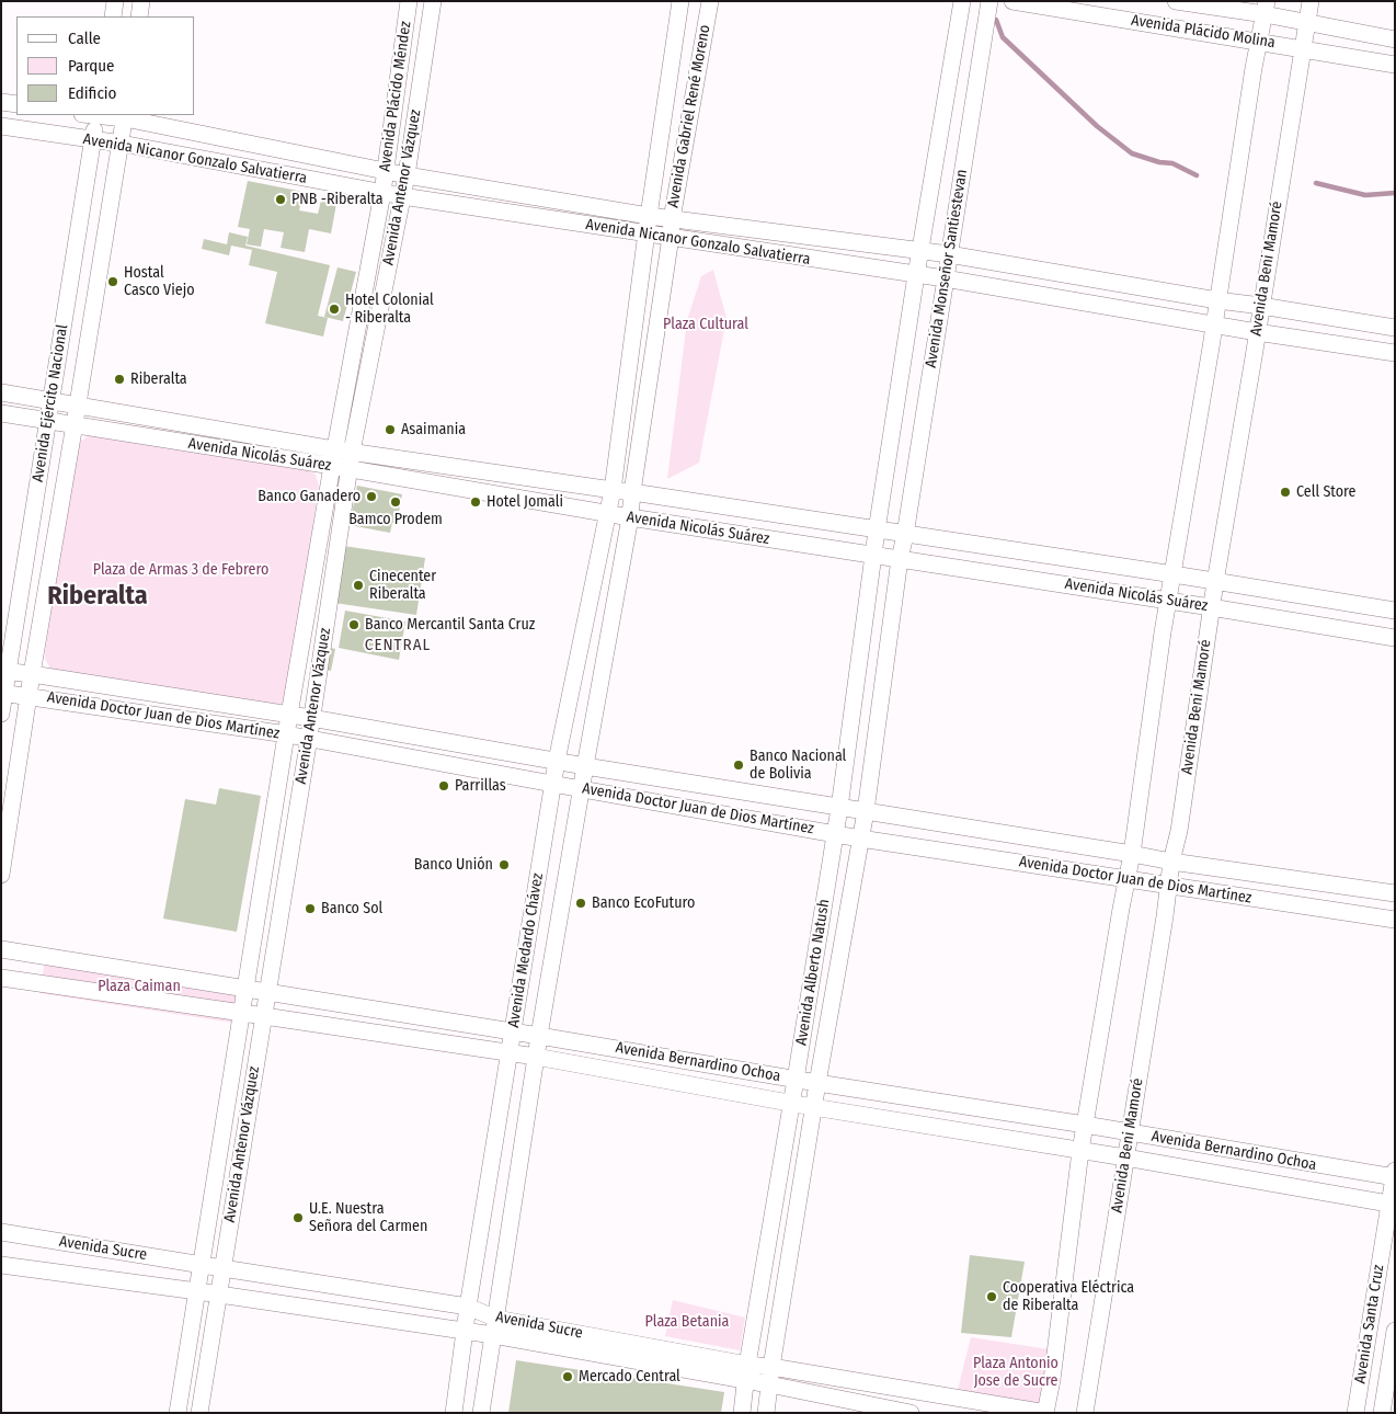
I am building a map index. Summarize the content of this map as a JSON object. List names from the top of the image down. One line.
{"streets":{"street":["Avenida Plácido Molina","Avenida Plácido Méndez","Avenida Gabriel René Moreno","Avenida Nicanor Gonzalo Salvatierra","Avenida Antenor Vázquez","Avenida Monseñor Santiestevan","Avenida Beni Mamoré","Avenida Ejército Nacional","Avenida Nicolás Suárez","Avenida Doctor Juan de Dios Martínez","Avenida Medardo Chávez","Avenida Alberto Natush","Avenida Bernardino Ochoa","Avenida Sucre","Avenida Santa Cruz"]},"crossings":[["Avenida Plácido Molina","Avenida Beni Mamoré"],["Avenida Plácido Méndez","Avenida Nicanor Gonzalo Salvatierra"],["Avenida Plácido Méndez","Avenida Antenor Vázquez"],["Avenida Plácido Méndez","Avenida Nicolás Suárez"],["Avenida Gabriel René Moreno","Avenida Nicanor Gonzalo Salvatierra"],["Avenida Gabriel René Moreno","Avenida Nicolás Suárez"],["Avenida Gabriel René Moreno","Avenida Medardo Chávez"],["Avenida Nicanor Gonzalo Salvatierra","Avenida Antenor Vázquez"],["Avenida Nicanor Gonzalo Salvatierra","Avenida Monseñor Santiestevan"],["Avenida Nicanor Gonzalo Salvatierra","Avenida Beni Mamoré"],["Avenida Nicanor Gonzalo Salvatierra","Avenida Ejército Nacional"],["Avenida Antenor Vázquez","Avenida Nicolás Suárez"],["Avenida Antenor Vázquez","Avenida Doctor Juan de Dios Martínez"],["Avenida Antenor Vázquez","Avenida Bernardino Ochoa"],["Avenida Antenor Vázquez","Avenida Sucre"],["Avenida Monseñor Santiestevan","Avenida Nicolás Suárez"],["Avenida Monseñor Santiestevan","Avenida Alberto Natush"],["Avenida Beni Mamoré","Avenida Nicolás Suárez"],["Avenida Beni Mamoré","Avenida Doctor Juan de Dios Martínez"],["Avenida Beni Mamoré","Avenida Bernardino Ochoa"],["Avenida Ejército Nacional","Avenida Nicolás Suárez"],["Avenida Ejército Nacional","Avenida Doctor Juan de Dios Martínez"],["Avenida Nicolás Suárez","Avenida Medardo Chávez"],["Avenida Nicolás Suárez","Avenida Alberto Natush"],["Avenida Doctor Juan de Dios Martínez","Avenida Medardo Chávez"],["Avenida Doctor Juan de Dios Martínez","Avenida Alberto Natush"],["Avenida Medardo Chávez","Avenida Bernardino Ochoa"],["Avenida Medardo Chávez","Avenida Sucre"],["Avenida Alberto Natush","Avenida Bernardino Ochoa"],["Avenida Alberto Natush","Avenida Sucre"],["Avenida Bernardino Ochoa","Avenida Santa Cruz"]],"districts":["Riberalta","CENTRAL"],"parks":["Plaza Cultural","Plaza de Armas 3 de Febrero","Plaza Caiman","Plaza Betania","Plaza Antonio Jose de Sucre"],"places":["PNB -Riberalta","Hostal Casco Viejo","Hotel Colonial - Riberalta","Riberalta","Asaimania","Cell Store","Banco Ganadero","Bamco Prodem","Hotel Jomali","Cinecenter Riberalta","Banco Mercantil Santa Cruz","Banco Nacional de Bolivia","Parrillas","Banco Unión","Banco EcoFuturo","Banco Sol","U.E. Nuestra Señora del Carmen","Cooperativa Eléctrica de Riberalta","Mercado Central"],"legend":["Calle","Parque","Edificio"]}
